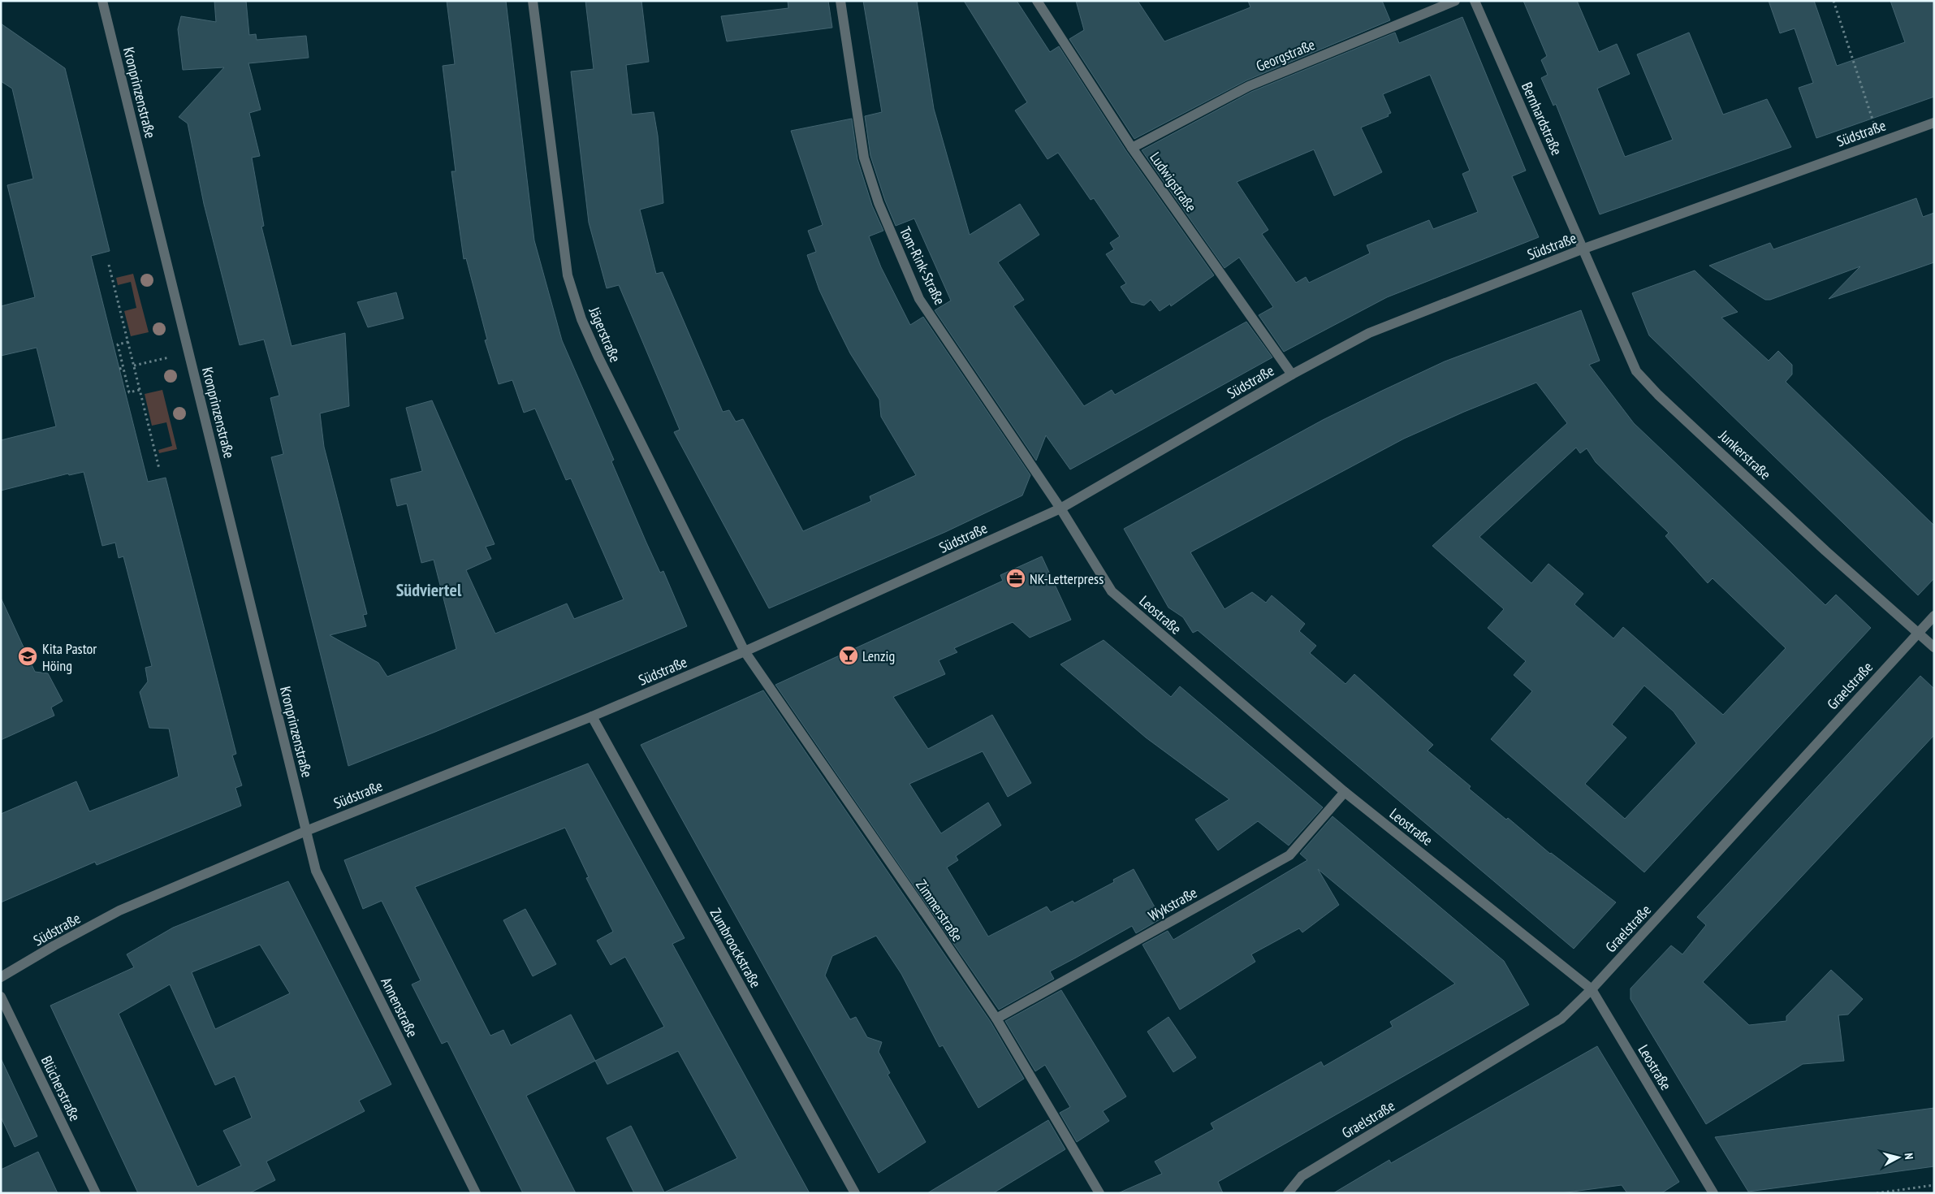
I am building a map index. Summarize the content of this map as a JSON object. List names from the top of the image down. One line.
{"streets":{"street":["Georgstraße","Kronprinzenstraße","Bernhardstraße","Südstraße","Ludwigstraße","Tom-Rink-Straße","Jägerstraße","Junkerstraße","Leostraße","Graelstraße","Wykstraße","Zimmerstraße","Zumbroockstraße","Annenstraße","Blücherstraße"]},"crossings":[["Georgstraße","Ludwigstraße"],["Kronprinzenstraße","Südstraße"],["Kronprinzenstraße","Annenstraße"],["Bernhardstraße","Südstraße"],["Bernhardstraße","Junkerstraße"],["Südstraße","Ludwigstraße"],["Südstraße","Tom-Rink-Straße"],["Südstraße","Jägerstraße"],["Südstraße","Junkerstraße"],["Südstraße","Leostraße"],["Südstraße","Zimmerstraße"],["Südstraße","Zumbroockstraße"],["Südstraße","Annenstraße"],["Tom-Rink-Straße","Leostraße"],["Jägerstraße","Zimmerstraße"],["Junkerstraße","Graelstraße"],["Leostraße","Graelstraße"],["Leostraße","Wykstraße"],["Wykstraße","Zimmerstraße"]],"districts":["Südviertel"],"places":{"office":["NK-Letterpress"],"bar":["Lenzig"],"school or university":["Kita Pastor Höing"]},"north":"right"}
